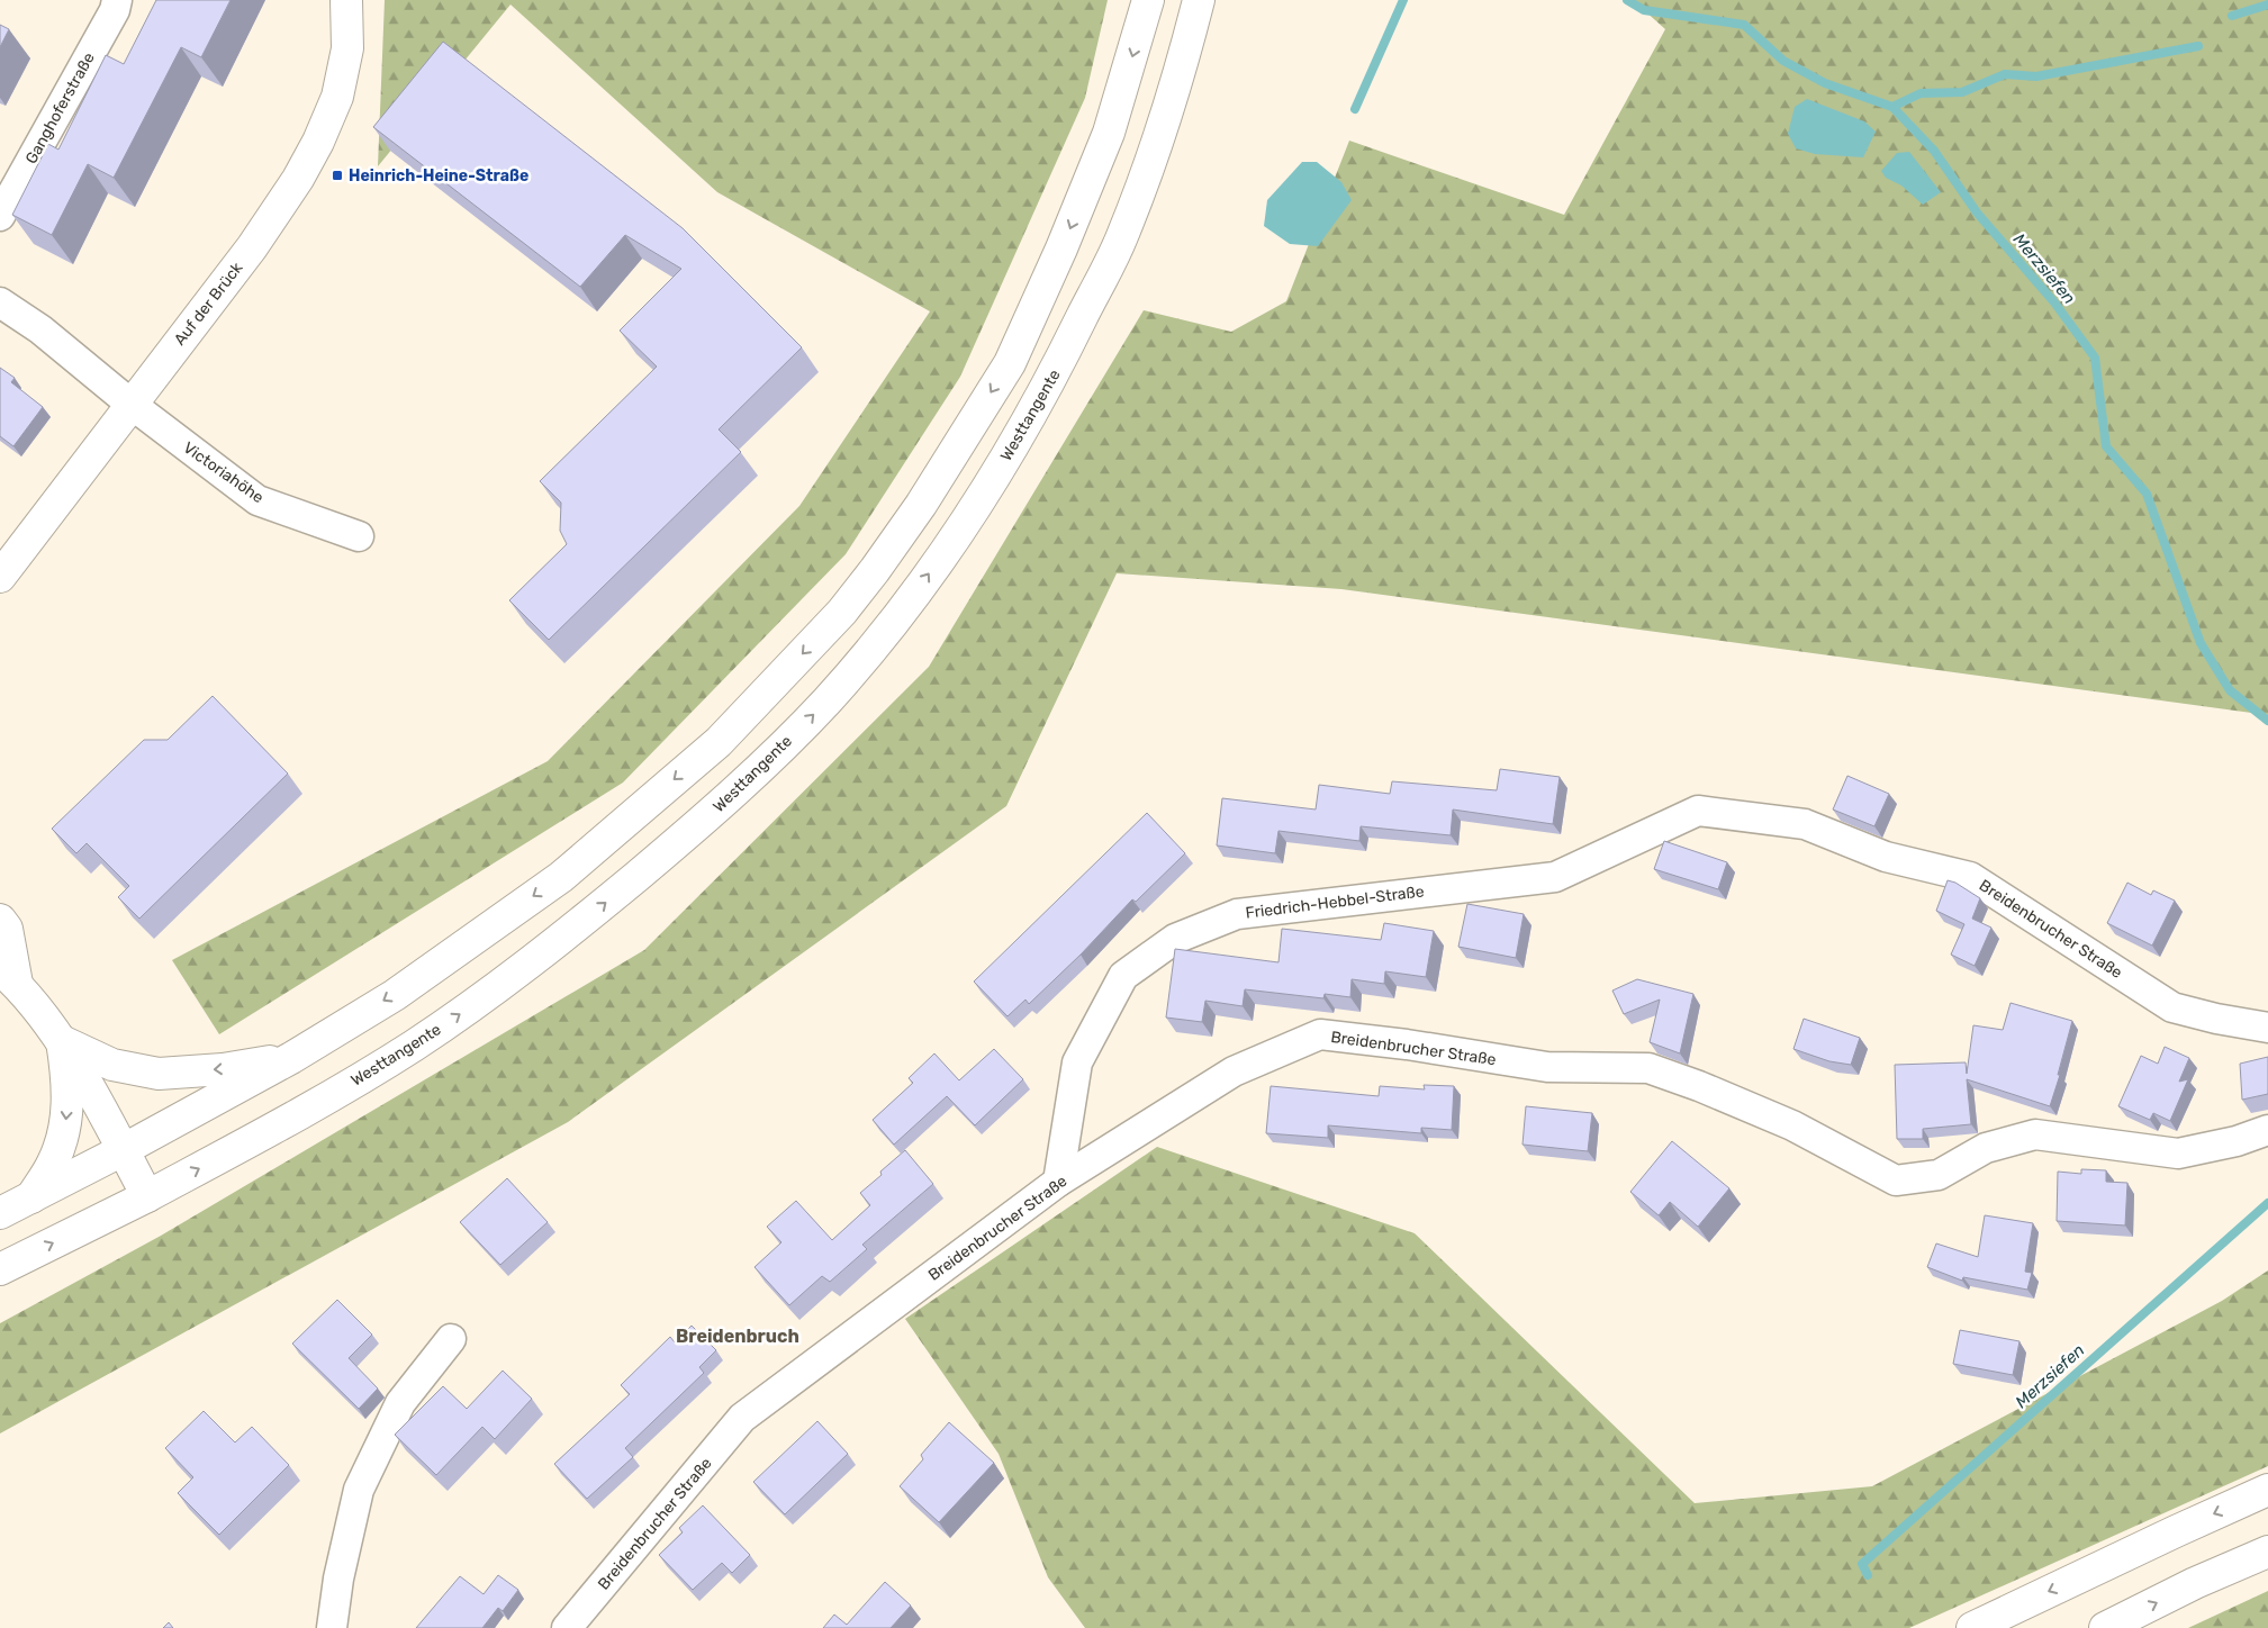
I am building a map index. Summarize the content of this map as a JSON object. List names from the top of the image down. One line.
{"streets":{"main road":["Auf der Brück","Westtangente"],"street":["Ganghoferstraße","Victoriahöhe","Friedrich-Hebbel-Straße","Breidenbrucher Straße"]},"crossings":[["Auf der Brück","Victoriahöhe"],["Friedrich-Hebbel-Straße","Breidenbrucher Straße"]],"districts":["Breidenbruch"],"water":["Merzsiefen"],"places":{"transit":["Heinrich-Heine-Straße"]}}
